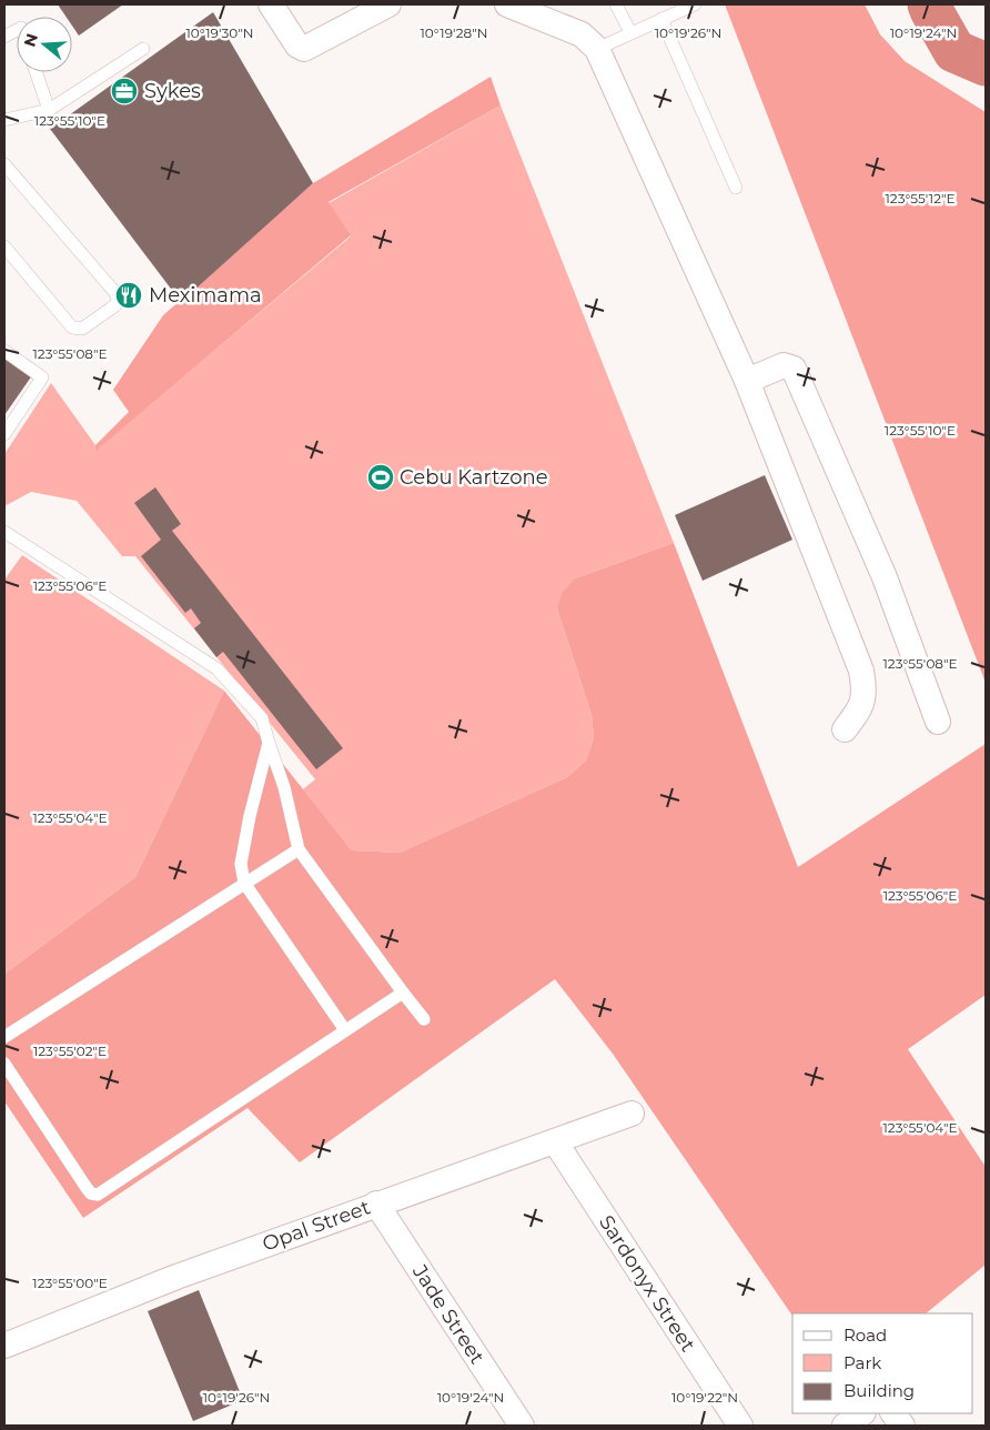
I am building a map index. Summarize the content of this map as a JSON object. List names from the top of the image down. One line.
{"streets":{"street":["Opal Street","Sardonyx Street","Jade Street"]},"crossings":[["Opal Street","Sardonyx Street"],["Opal Street","Jade Street"]],"places":{"office":["Sykes"],"restaurant":["Meximama"],"sports":["Cebu Kartzone"]},"legend":["Road","Park","Building"],"north":"left","coordinates":["10°19'30\"N","10°19'28\"N","10°19'26\"N","10°19'24\"N","123°55'10\"E","123°55'12\"E","123°55'08\"E","123°55'06\"E","123°55'04\"E","123°55'02\"E","123°55'00\"E","10°19'22\"N"]}
